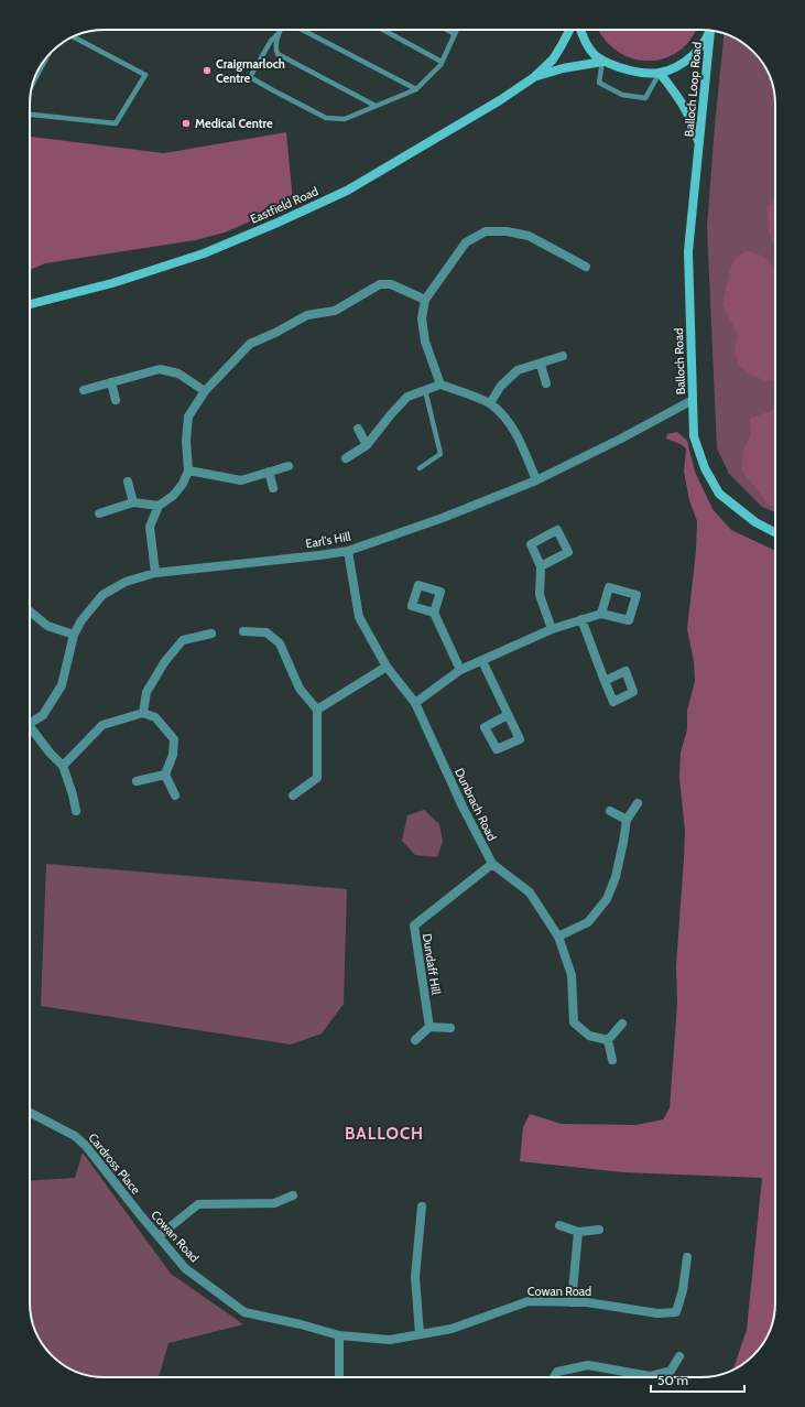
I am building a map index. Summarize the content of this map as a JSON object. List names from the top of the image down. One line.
{"streets":{"street":["Balloch Loop Road","Eastfield Road","Balloch Road","Earl's Hill","Dunbrach Road","Dundaff Hill","Cardross Place","Cowan Road"]},"crossings":[["Balloch Loop Road","Balloch Road"],["Balloch Road","Earl's Hill"],["Earl's Hill","Dunbrach Road"],["Dunbrach Road","Dundaff Hill"],["Cardross Place","Cowan Road"]],"districts":["BALLOCH"],"places":["Craigmarloch Centre","Medical Centre"],"scale_bar":"50 m"}
